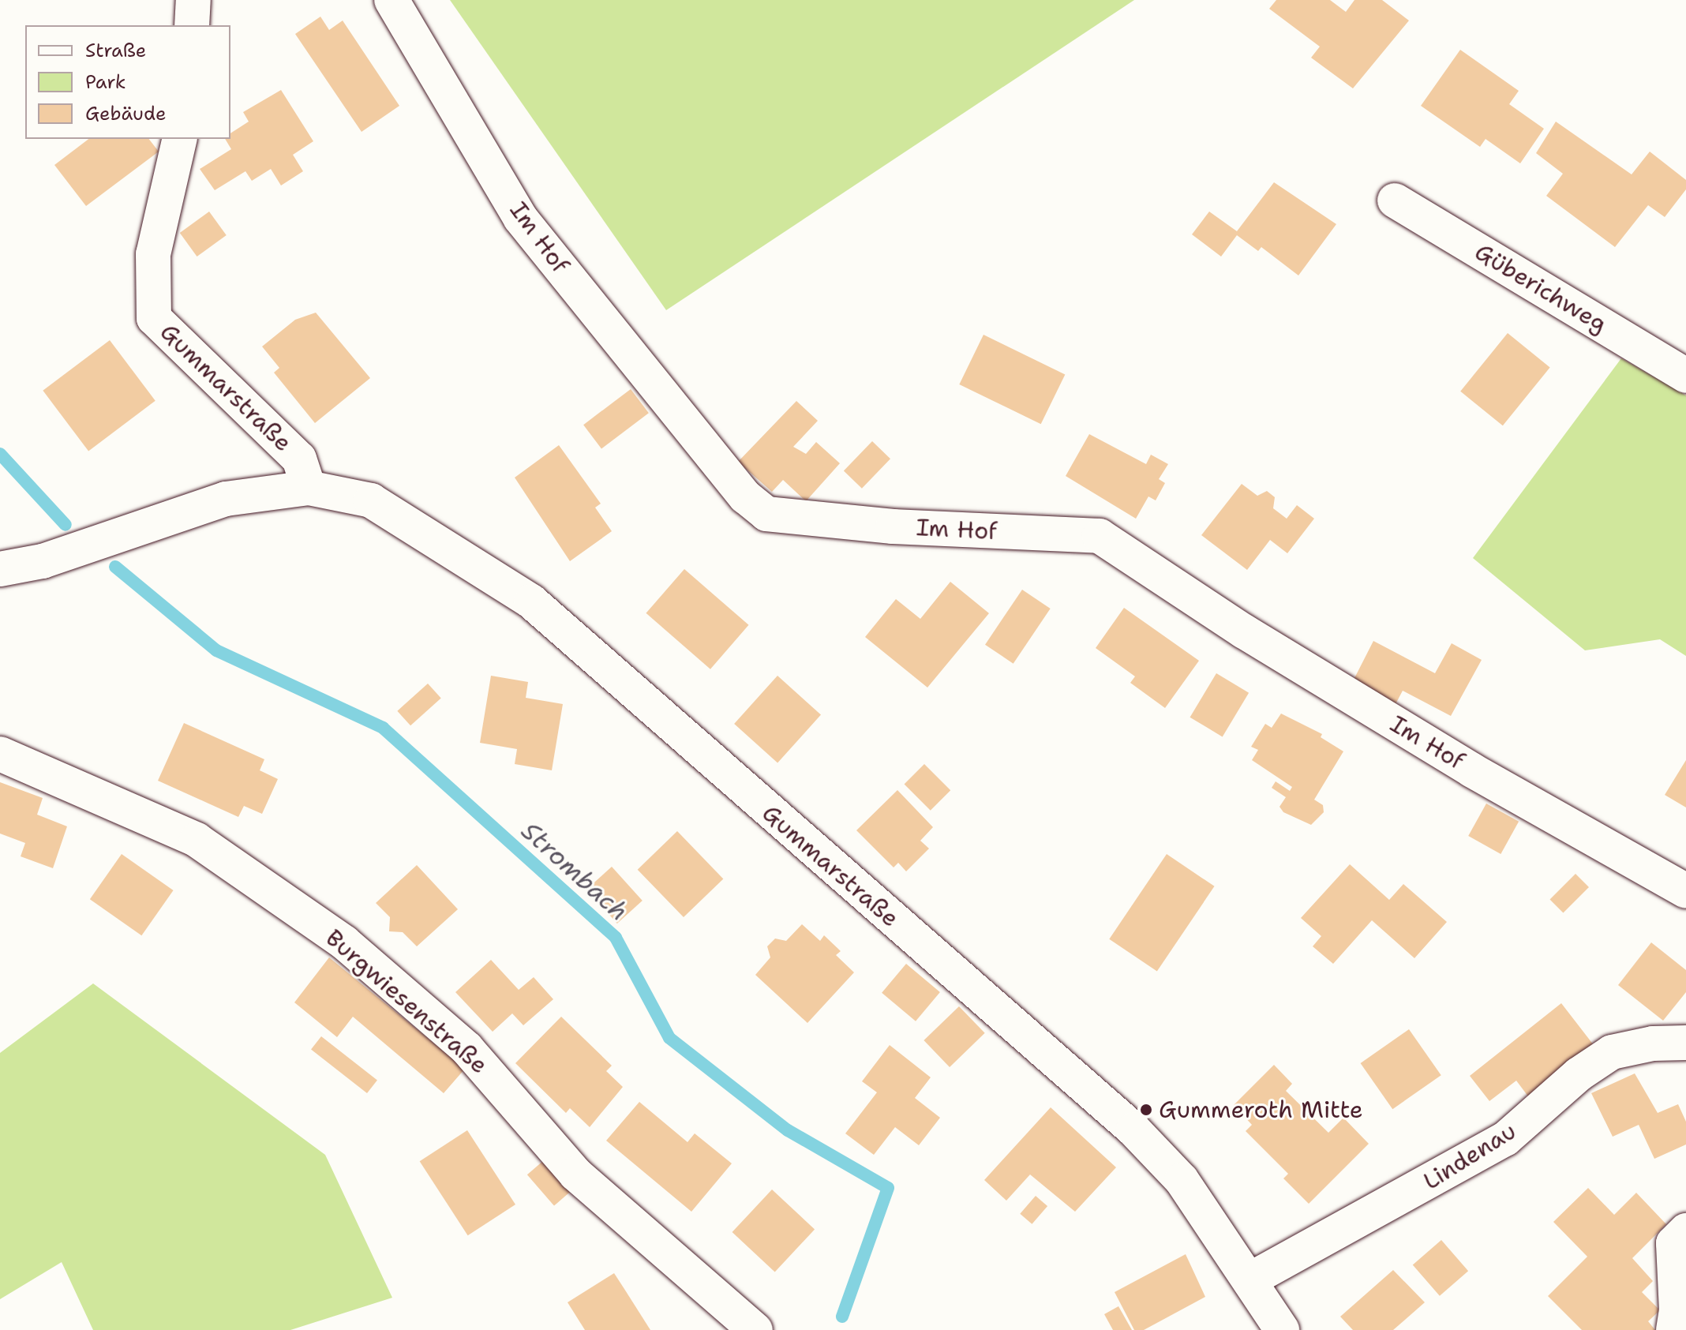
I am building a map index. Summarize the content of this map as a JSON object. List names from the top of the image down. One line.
{"streets":{"street":["Im Hof","Güberichweg","Gummarstraße","Burgwiesenstraße","Lindenau"]},"crossings":[["Gummarstraße","Lindenau"]],"water":["Strombach"],"places":["Gummeroth Mitte"],"legend":["Straße","Park","Gebäude"]}
